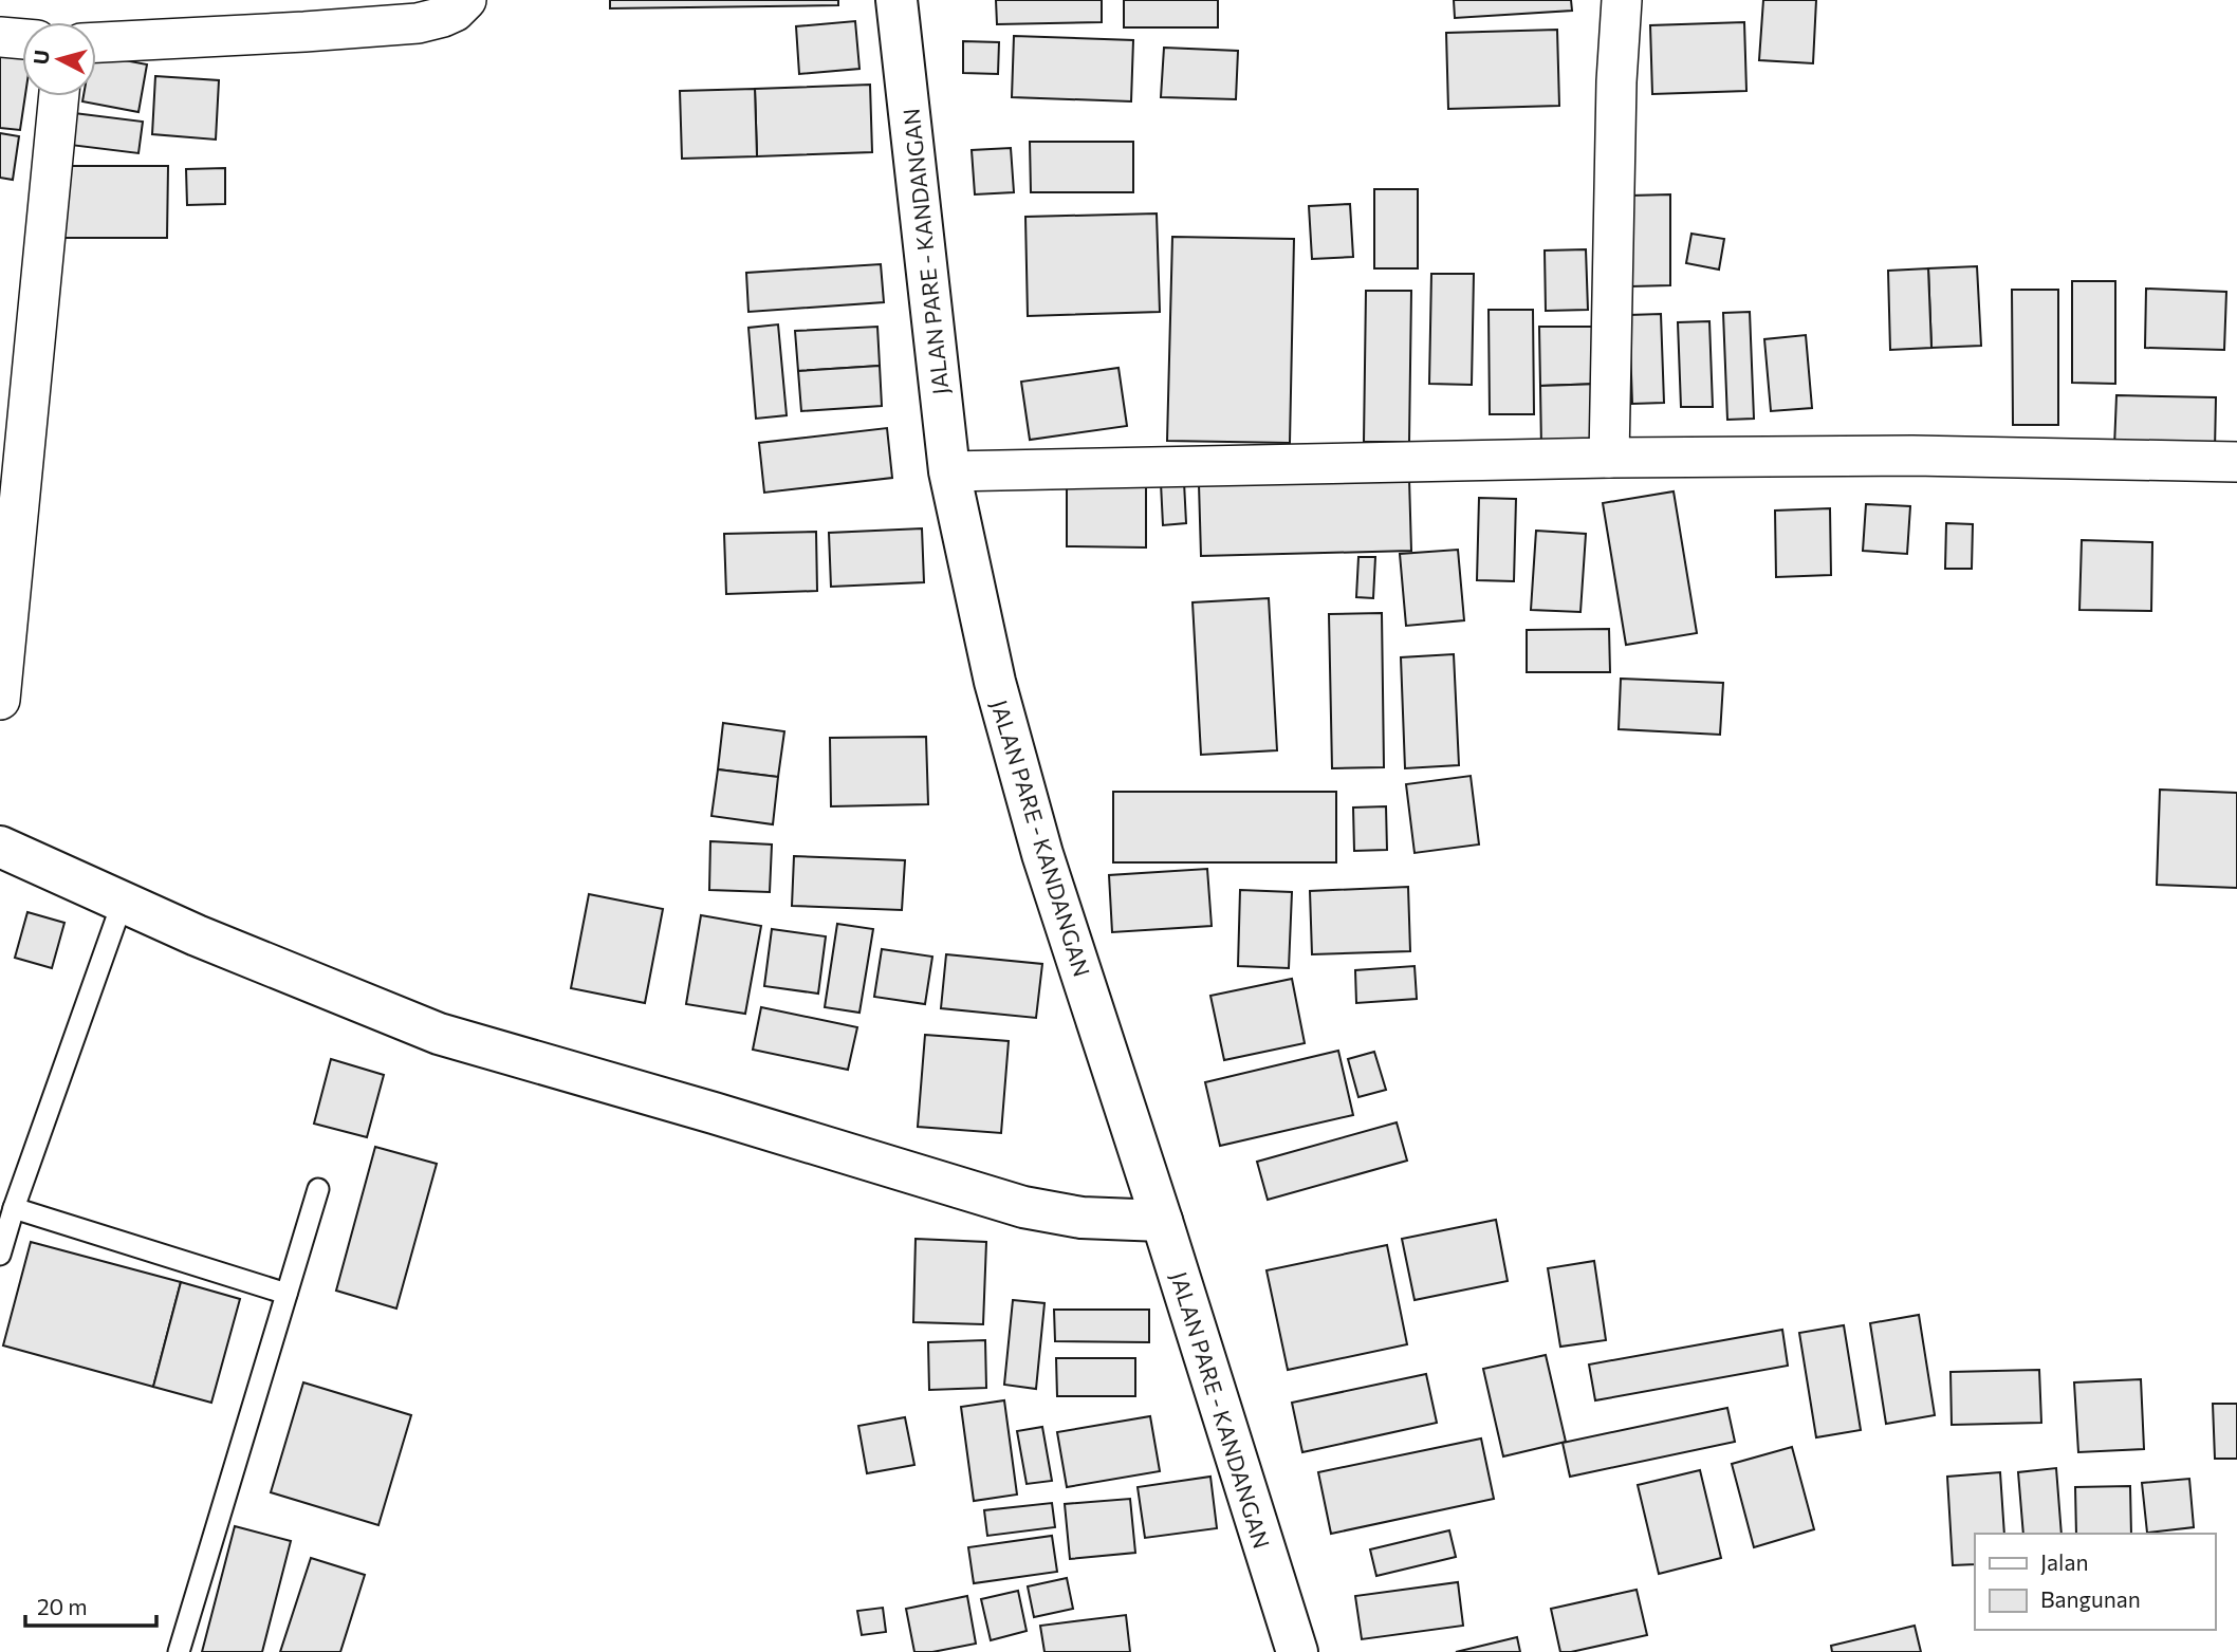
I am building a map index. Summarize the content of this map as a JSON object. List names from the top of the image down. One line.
{"streets":{"main road":["JALAN PARE - KANDANGAN"]},"legend":["Jalan","Bangunan"],"scale_bar":"20 m","north":"left"}
